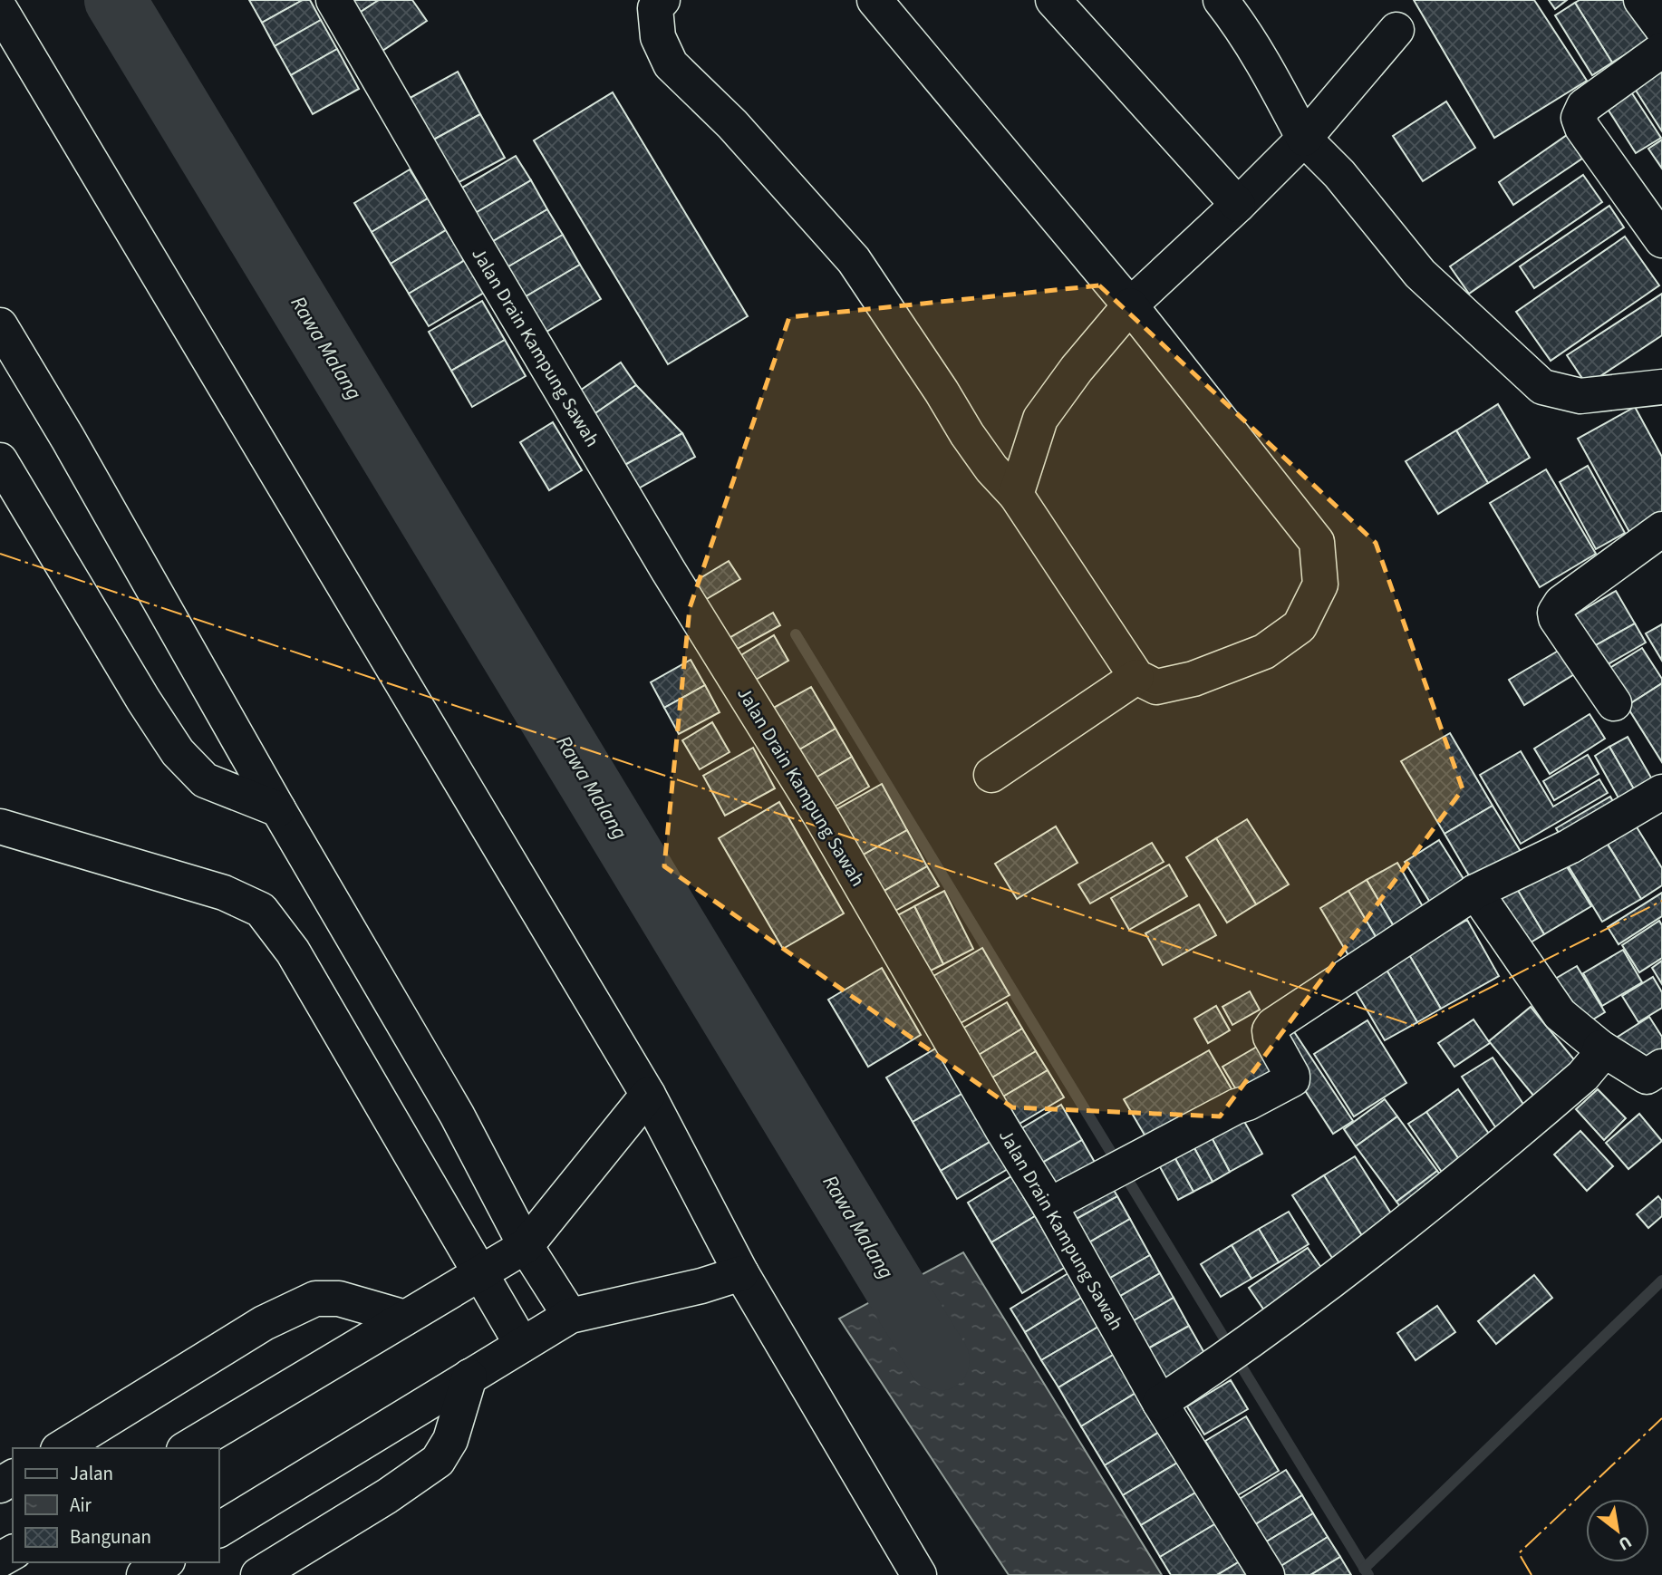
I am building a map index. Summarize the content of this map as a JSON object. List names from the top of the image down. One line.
{"streets":{"street":["Jalan Drain Kampung Sawah"]},"water":["Rawa Malang"],"legend":["Jalan","Air","Bangunan"],"north":"bottom right"}
